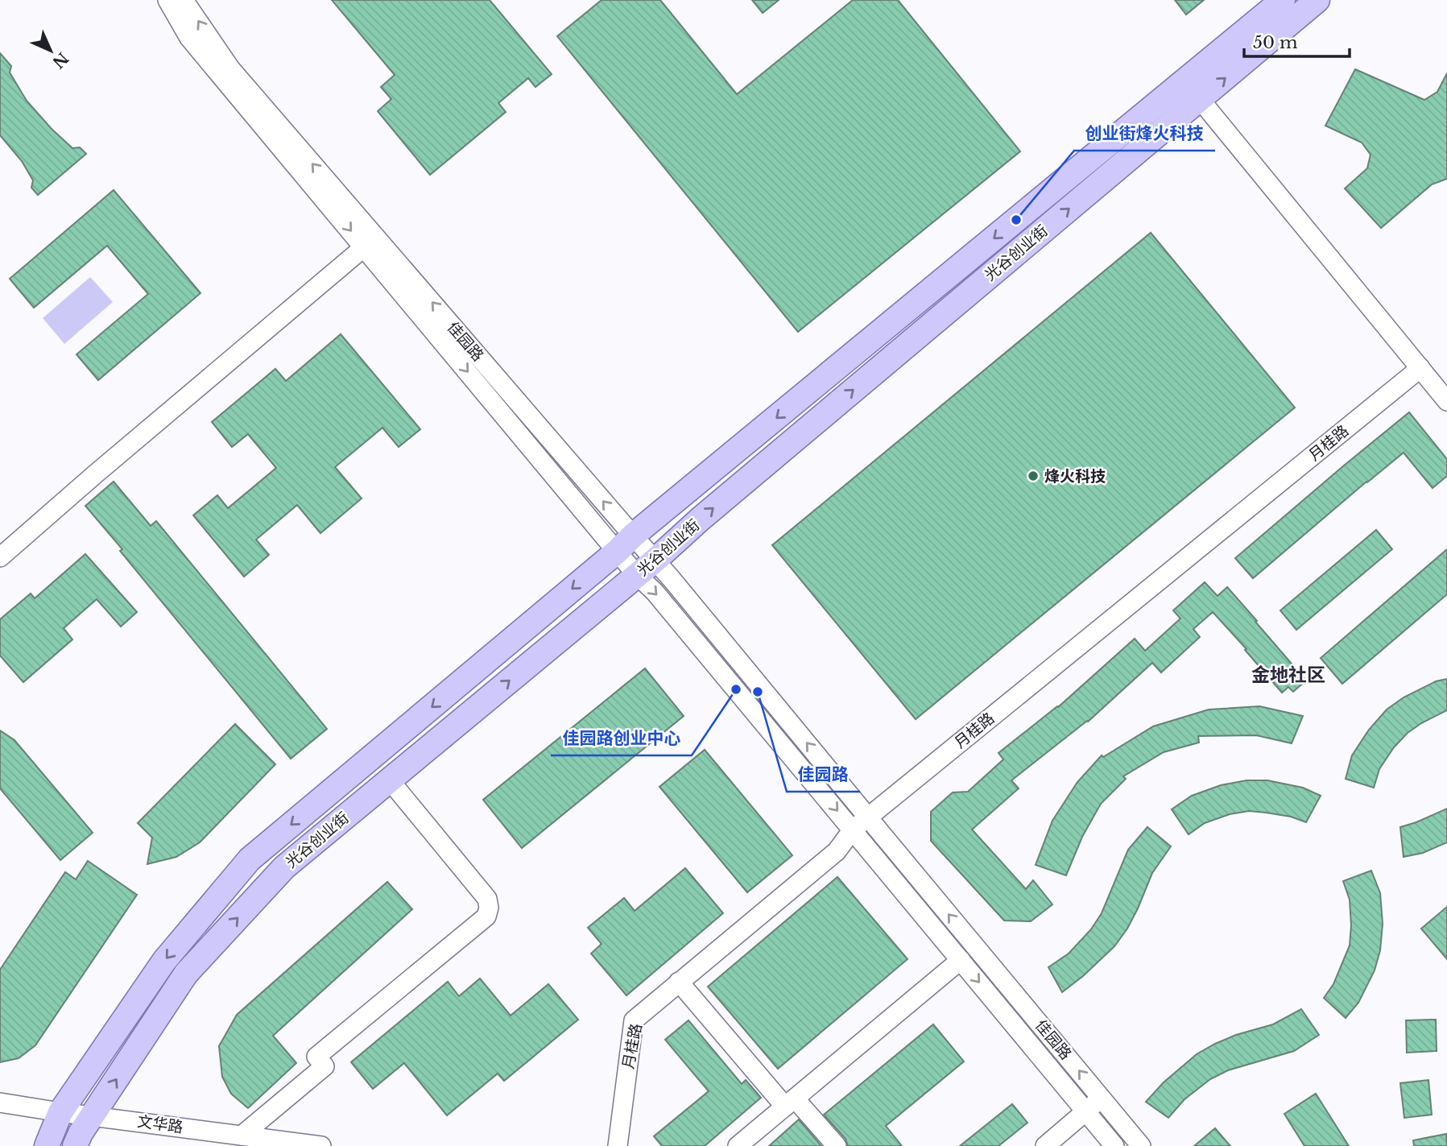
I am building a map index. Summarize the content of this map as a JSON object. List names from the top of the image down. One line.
{"streets":{"main road":["光谷创业街"],"street":["佳园路","月桂路","文华路"]},"crossings":[["光谷创业街","佳园路"],["光谷创业街","文华路"],["佳园路","月桂路"]],"districts":["金地社区"],"places":["创业街烽火科技","烽火科技","佳园路创业中心","佳园路"],"scale_bar":"50 m","north":"bottom right"}
